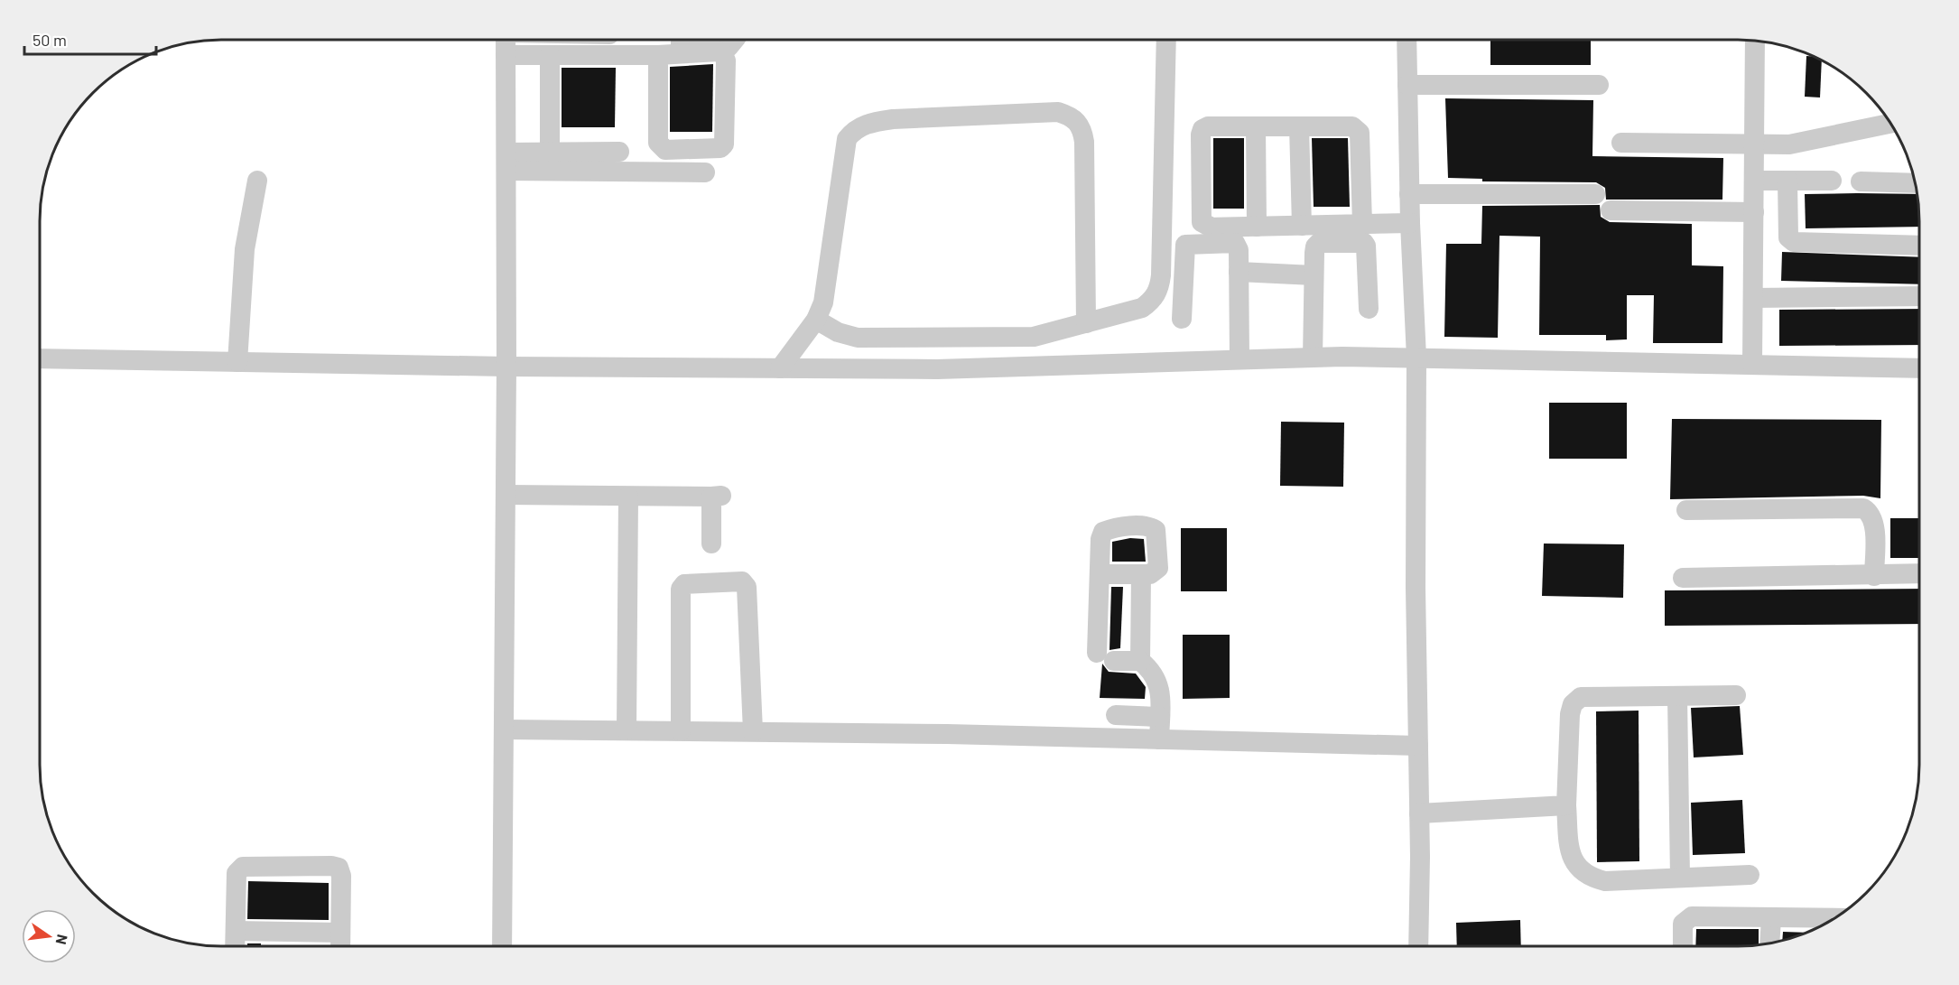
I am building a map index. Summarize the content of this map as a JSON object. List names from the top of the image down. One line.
{"scale_bar":"50 m","north":"right"}
